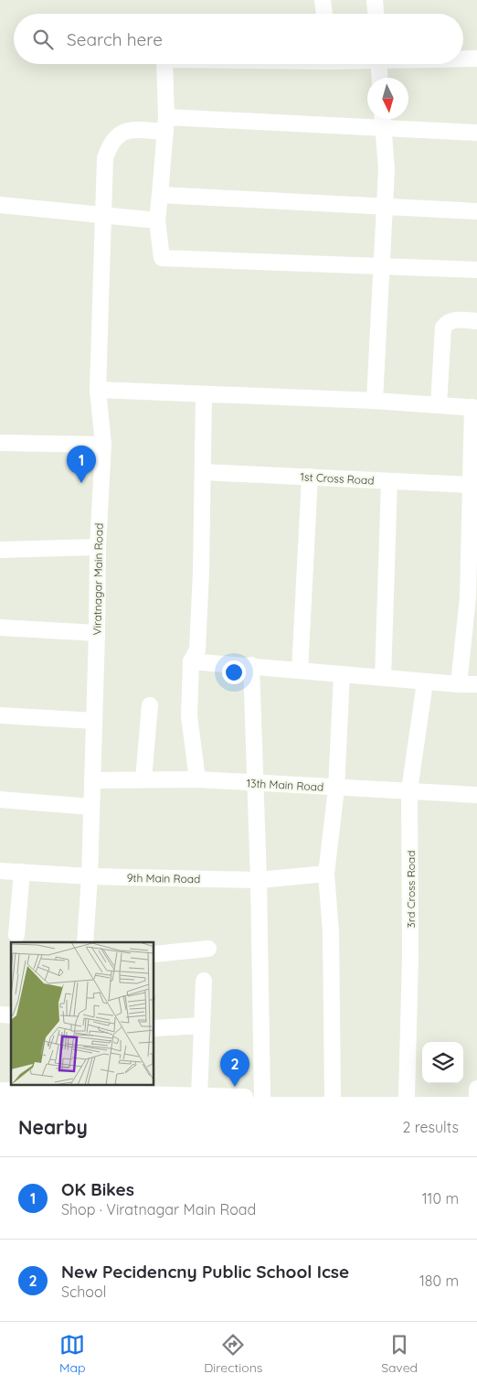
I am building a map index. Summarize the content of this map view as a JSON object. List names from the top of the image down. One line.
{"streets":{"street":["1st Cross Road","Viratnagar Main Road","13th Main Road","9th Main Road","3rd Cross Road"]},"crossings":[["Viratnagar Main Road","13th Main Road"],["Viratnagar Main Road","9th Main Road"],["13th Main Road","3rd Cross Road"]],"north":"bottom","page":{"search":"Search here","pins":["1","2"],"heading":["Nearby","2 results"],"list":[{"mark":"1","name":"OK Bikes","note":"Shop · Viratnagar Main Road","value":"110 m"},{"mark":"2","name":"New Pecidencny Public School Icse","note":"School","value":"180 m"}],"nav":["Map","Directions","Saved"]}}
